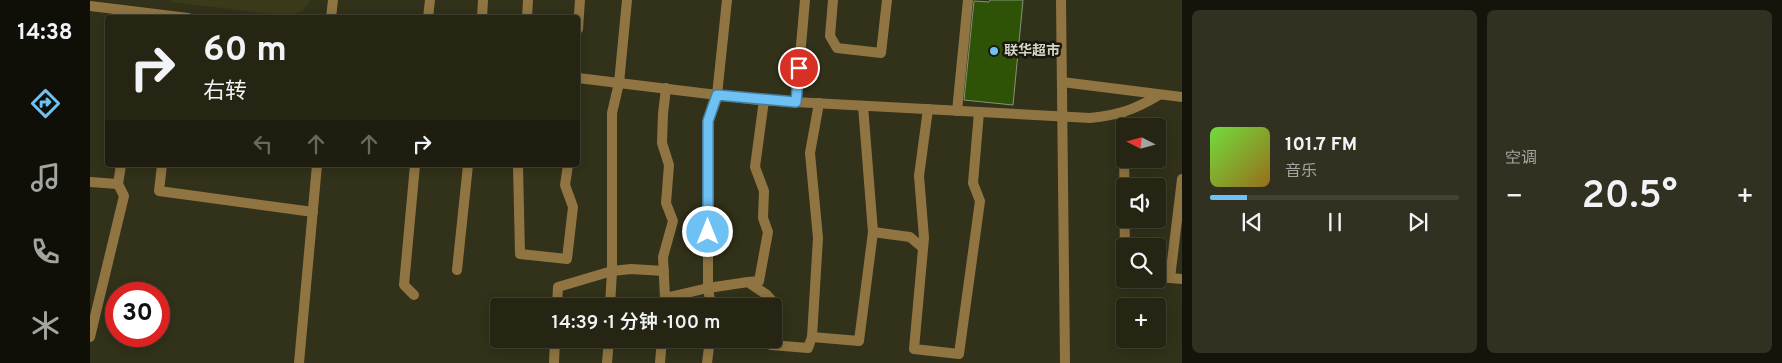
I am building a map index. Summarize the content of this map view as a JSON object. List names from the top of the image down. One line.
{"places":["联华超市"],"north":"left","page":{"tabs":"14:38","tile":"空调","turn":["60 m","右转"],"map_buttons":"+","song":["101.7 FM","音乐"],"heat":["−","20.5°","+"],"limit":"30","trip":"14:39 · 1 分钟 · 100 m"}}
